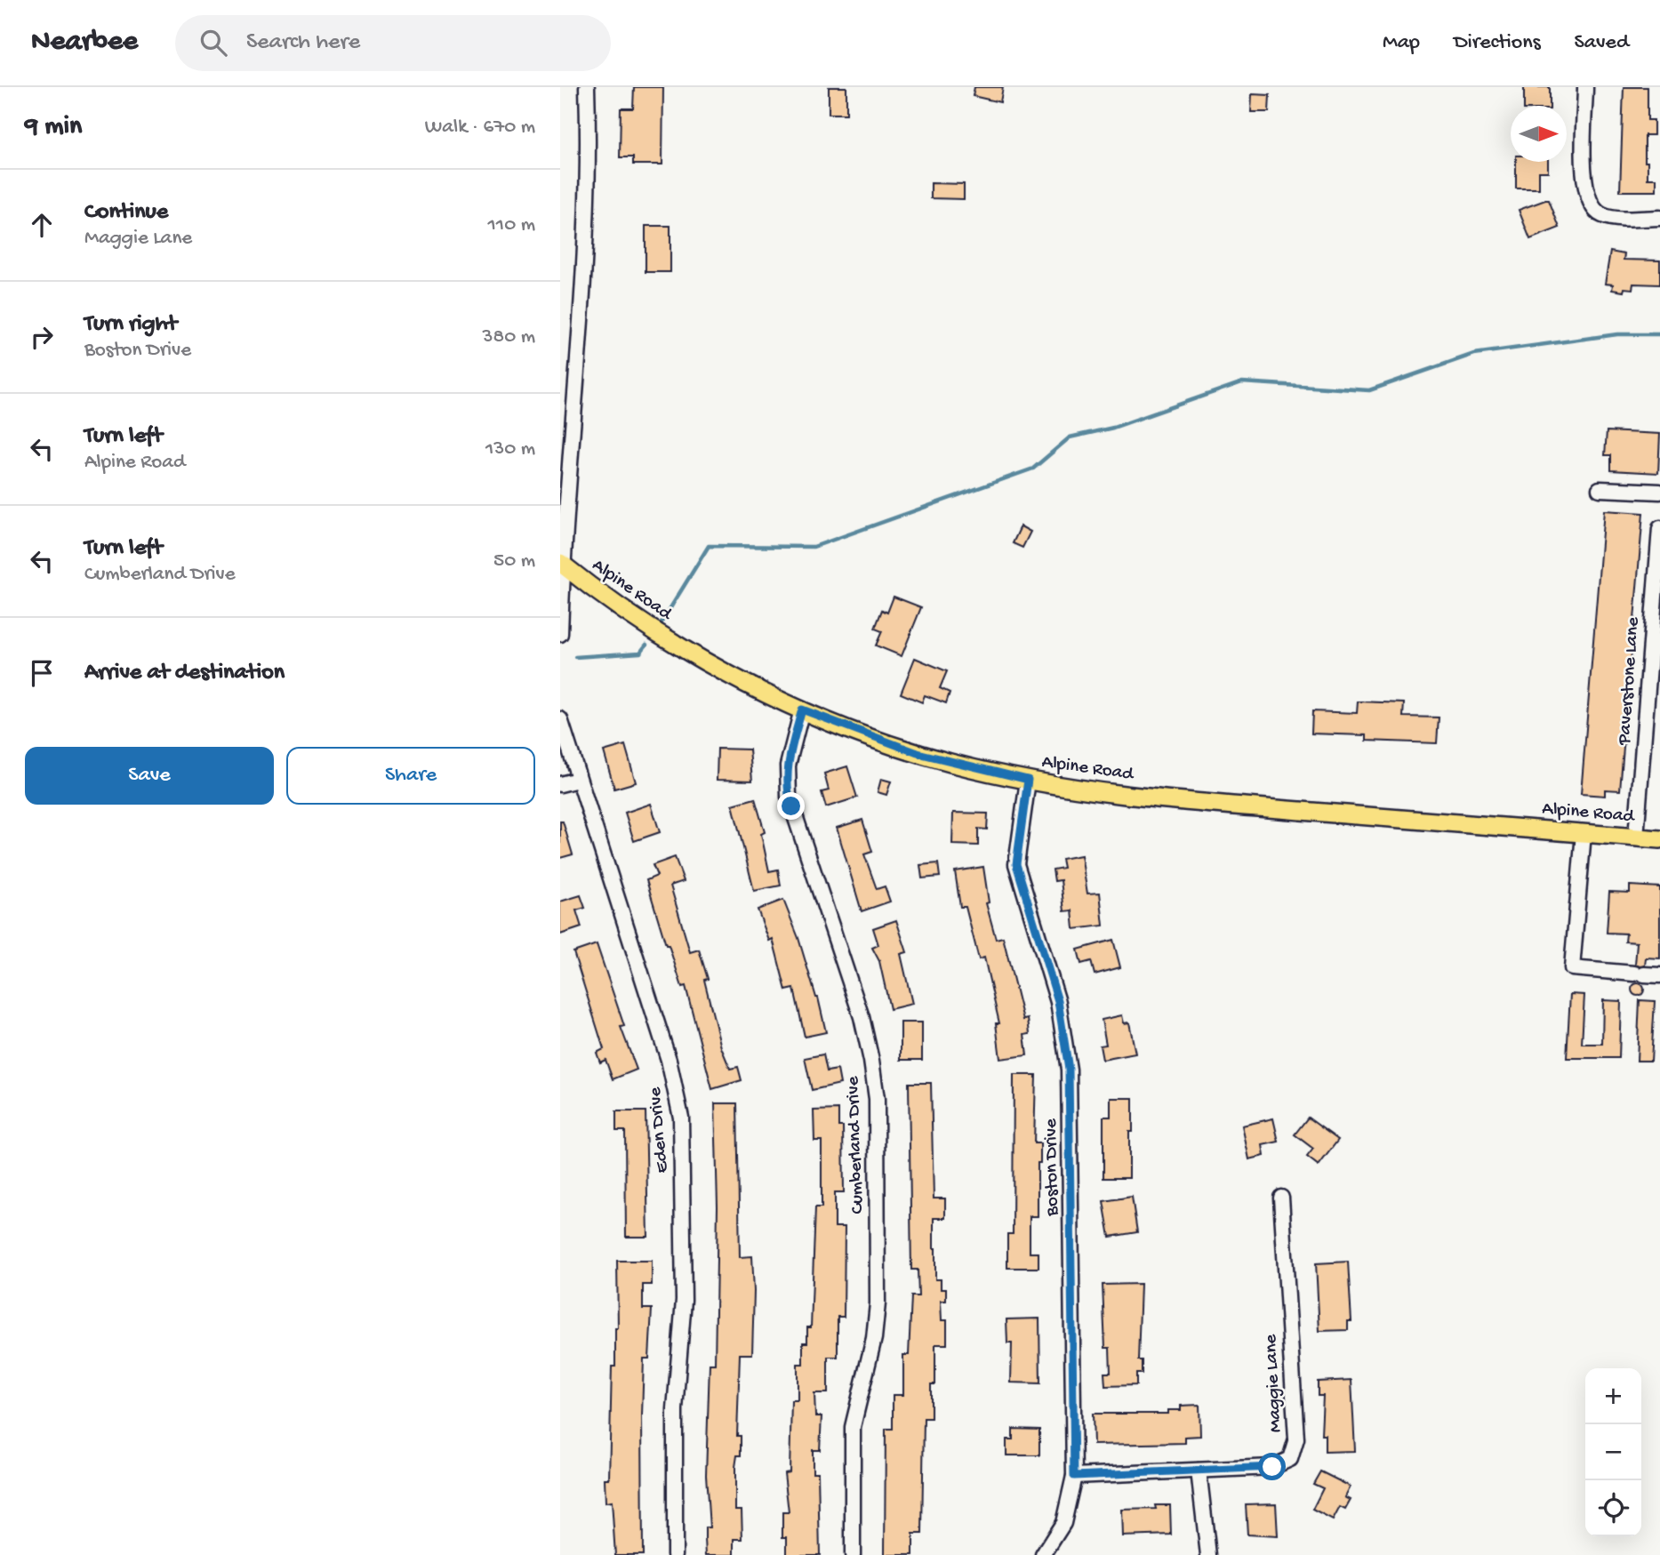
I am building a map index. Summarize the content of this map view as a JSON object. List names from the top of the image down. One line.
{"streets":{"main road":["Alpine Road"],"street":["Paverstone Lane","Eden Drive","Cumberland Drive","Boston Drive","Maggie Lane"]},"crossings":[["Alpine Road","Paverstone Lane"],["Alpine Road","Cumberland Drive"],["Alpine Road","Boston Drive"],["Boston Drive","Maggie Lane"]],"north":"right","page":{"header":"Nearbee","search":"Search here","nav":["Map","Directions","Saved"],"heading":["9 min","Walk · 670 m"],"list":[["Continue","Maggie Lane","110 m"],["Turn right","Boston Drive","380 m"],["Turn left","Alpine Road","130 m"],["Turn left","Cumberland Drive","50 m"],"Arrive at destination"],"buttons":["Save","Share"],"map_buttons":["+","−"]}}
